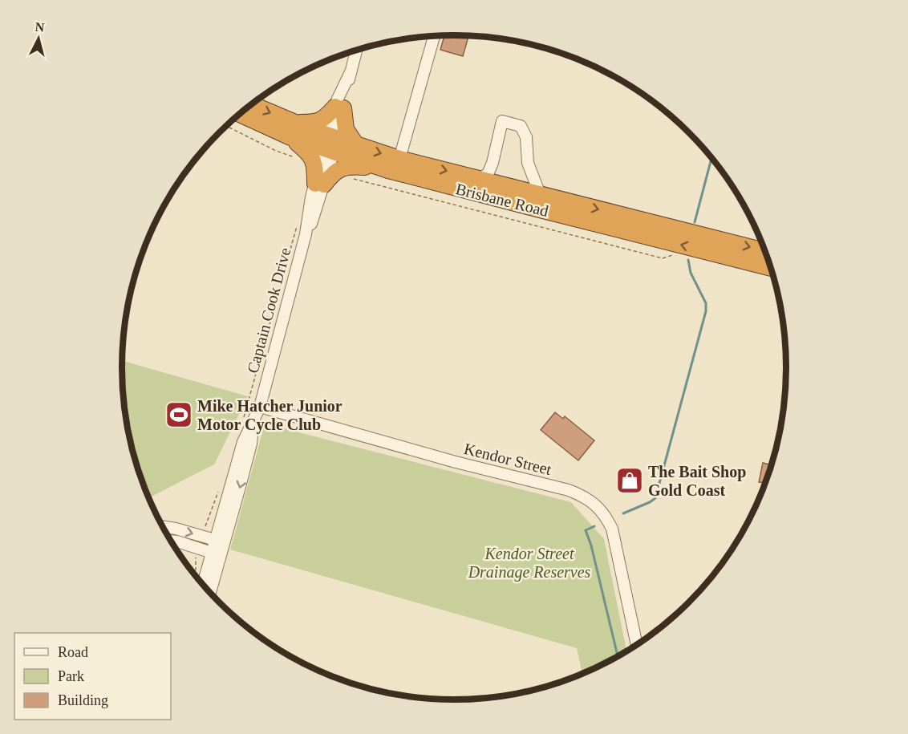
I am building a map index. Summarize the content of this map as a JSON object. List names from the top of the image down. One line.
{"streets":{"highway":["Brisbane Road"],"street":["Captain Cook Drive","Kendor Street"]},"crossings":[["Captain Cook Drive","Kendor Street"]],"parks":["Kendor Street Drainage Reserves"],"places":{"sports":["Mike Hatcher Junior Motor Cycle Club"],"shop":["The Bait Shop Gold Coast"]},"legend":["Road","Park","Building"],"north":"top"}
